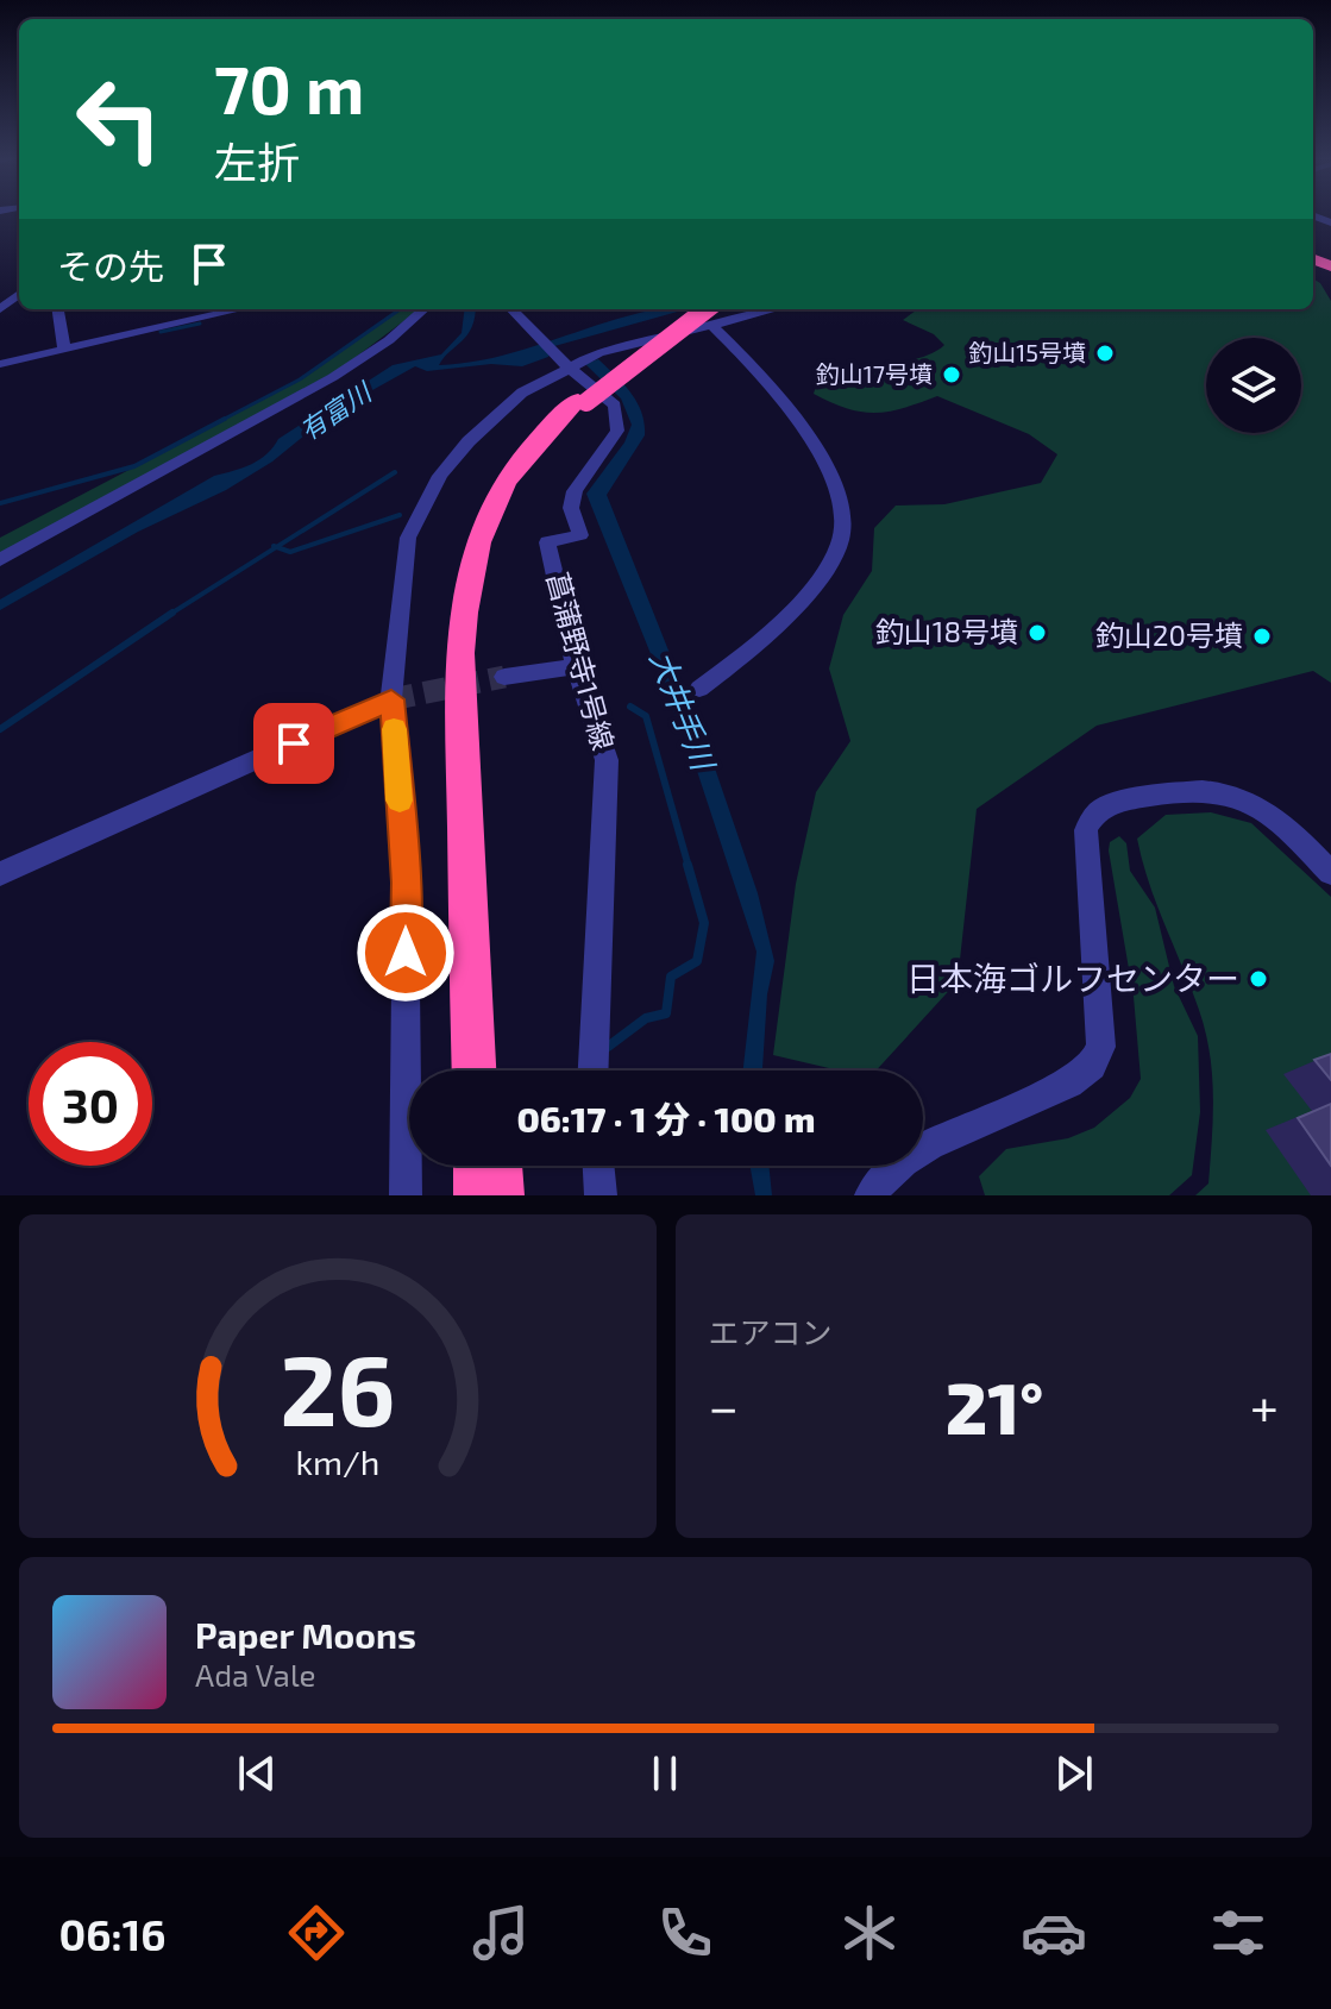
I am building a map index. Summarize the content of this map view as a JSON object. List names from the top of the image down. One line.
{"streets":{"street":["菖蒲野寺1号線"]},"water":["有富川","大井手川"],"places":["釣山15号墳","釣山17号墳","釣山18号墳","釣山20号墳","日本海ゴルフセンター"],"page":{"turn":["70 m","左折"],"then":"その先","limit":"30","trip":"06:17 · 1 分 · 100 m","tile":"エアコン","heat":["−","21°","+"],"song":["Paper Moons","Ada Vale"],"tabs":"06:16","gauge":["26","km/h"]}}
